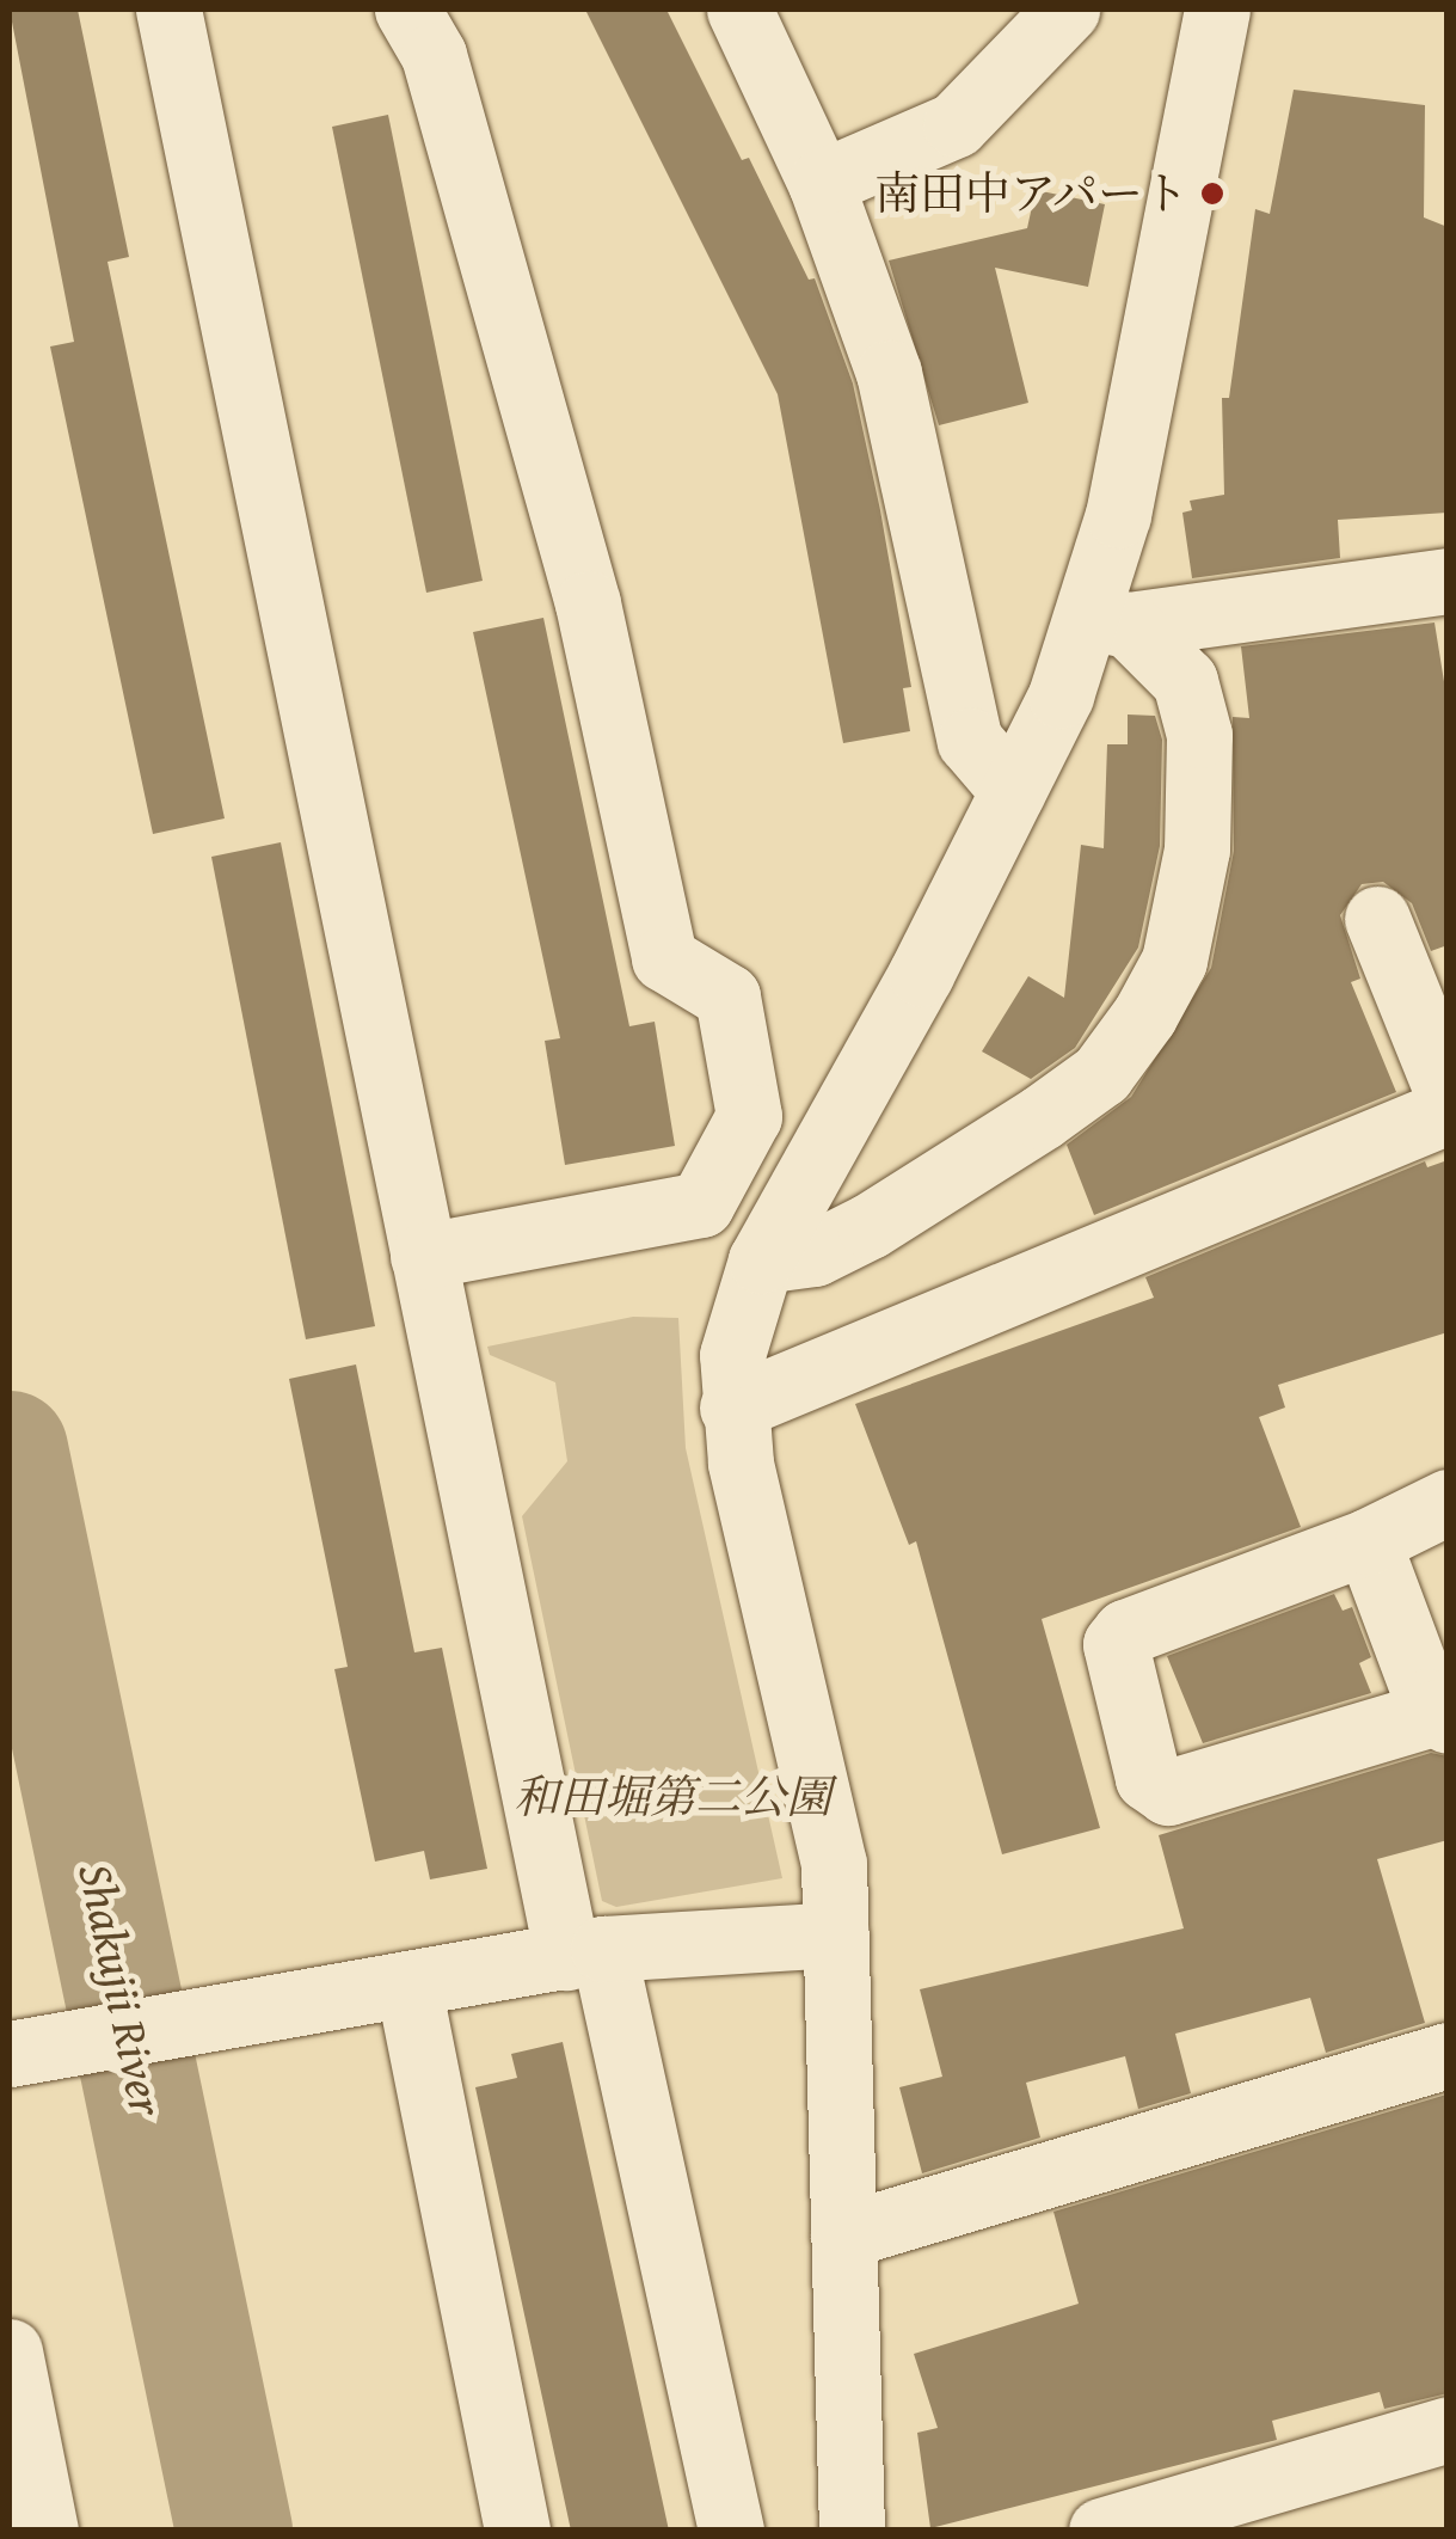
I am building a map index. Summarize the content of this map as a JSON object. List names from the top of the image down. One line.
{"water":["Shakujii River"],"parks":["和田堀第二公園"],"places":["南田中アパート"]}
